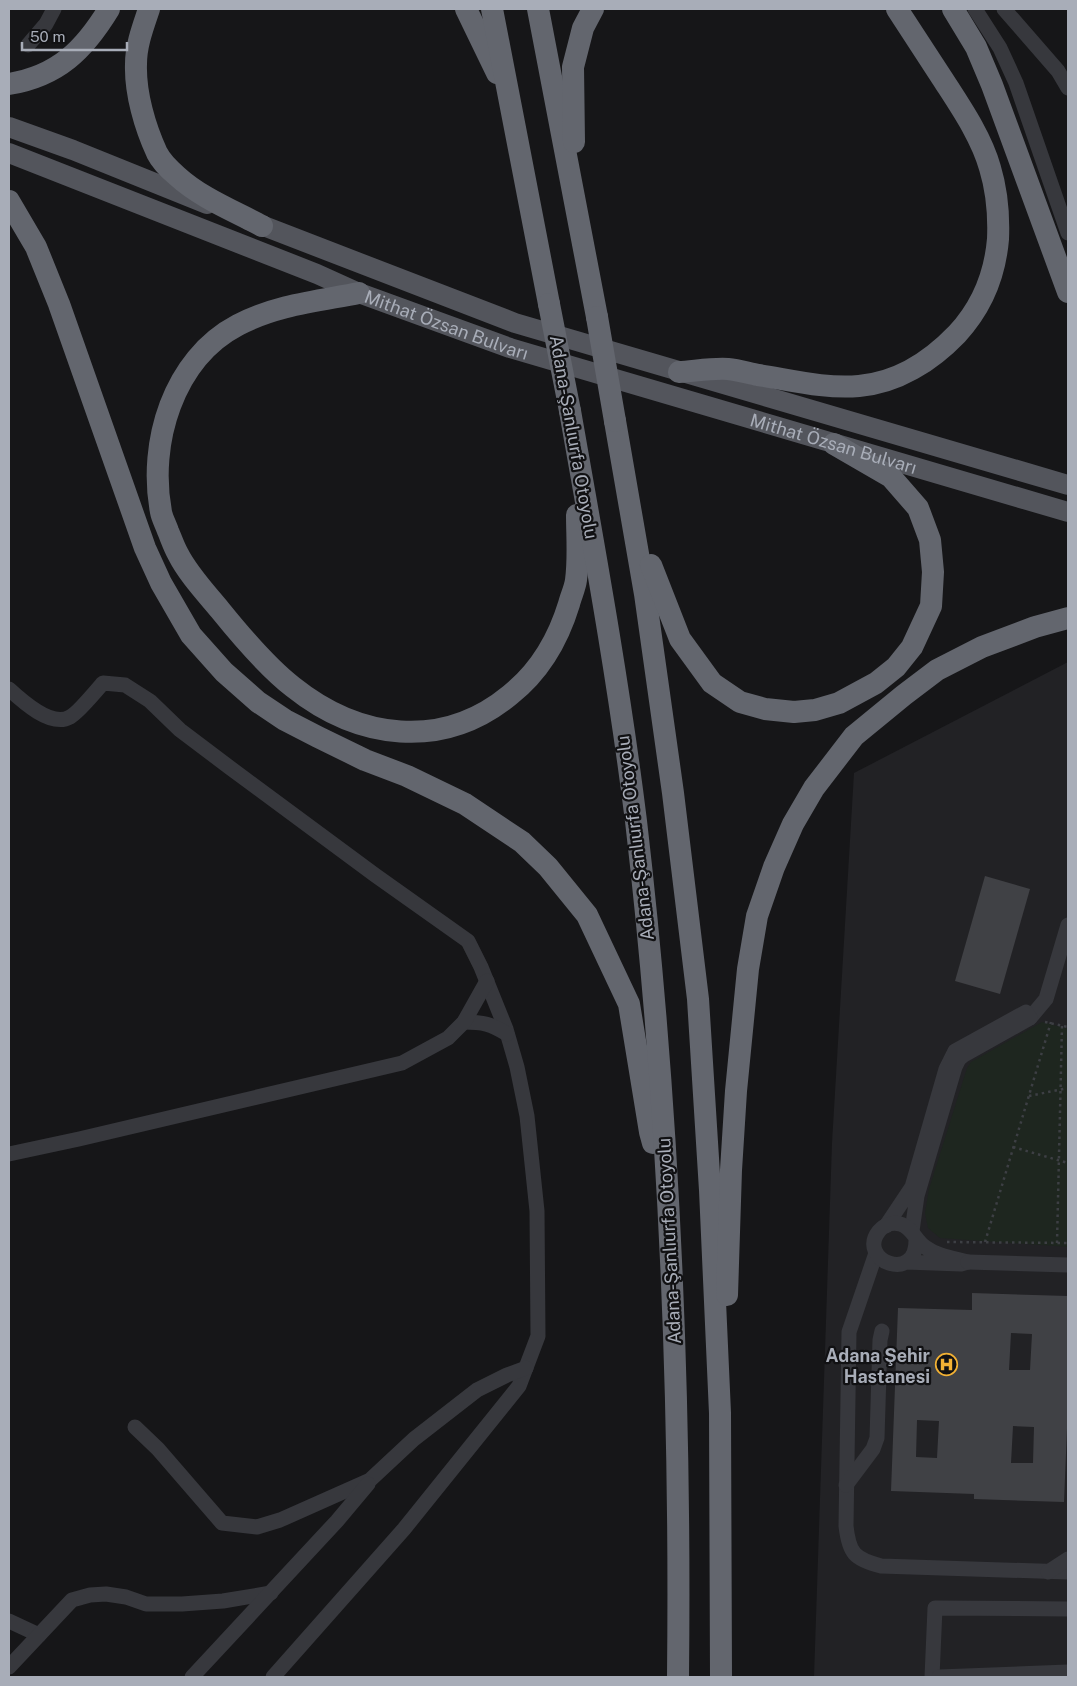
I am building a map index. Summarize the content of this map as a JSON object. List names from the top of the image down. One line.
{"streets":{"highway":["Adana-Şanlıurfa Otoyolu"],"main road":["Mithat Özsan Bulvarı"]},"places":{"hospital":["Adana Şehir Hastanesi"]},"scale_bar":"50 m"}
